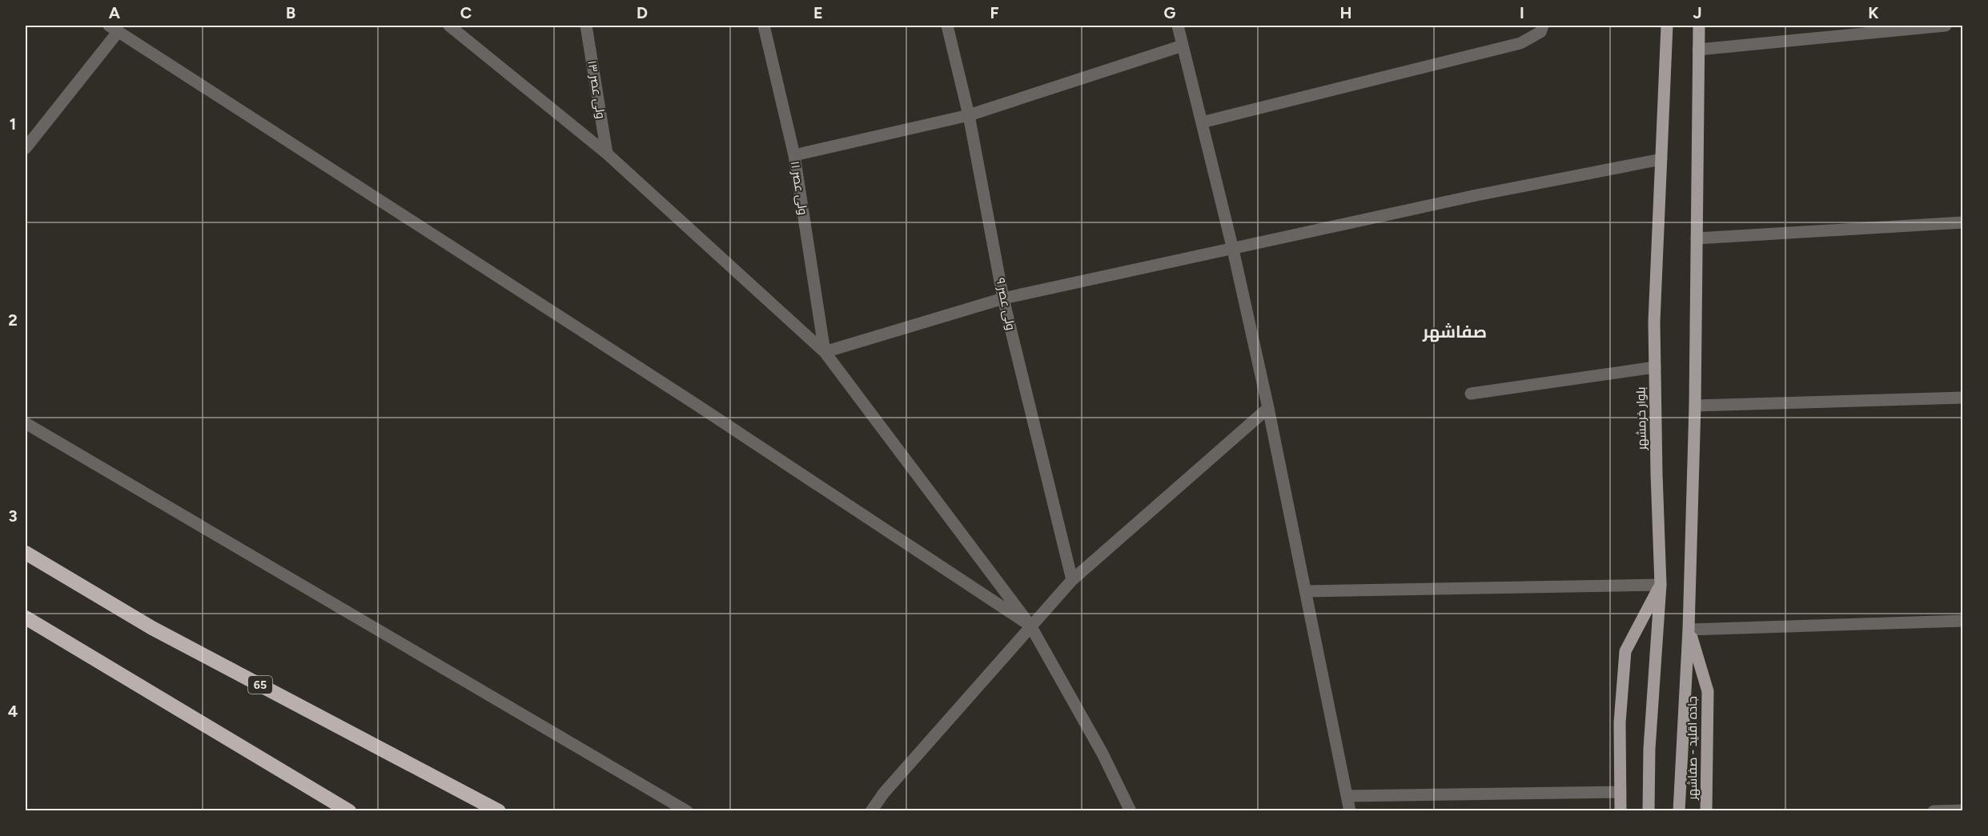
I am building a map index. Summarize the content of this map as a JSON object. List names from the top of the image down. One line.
{"streets":{"highway":["65"],"main road":["بلوار خرمشهر","جاده اقلید - صفاشهر"],"street":["ولی عصر ۱۳","ولی عصر ۱۱","ولی عصر ۹"]},"districts":["صفاشهر"],"grid":{"columns":["A","B","C","D","E","F","G","H","I","J","K"],"rows":["1","2","3","4"]}}
